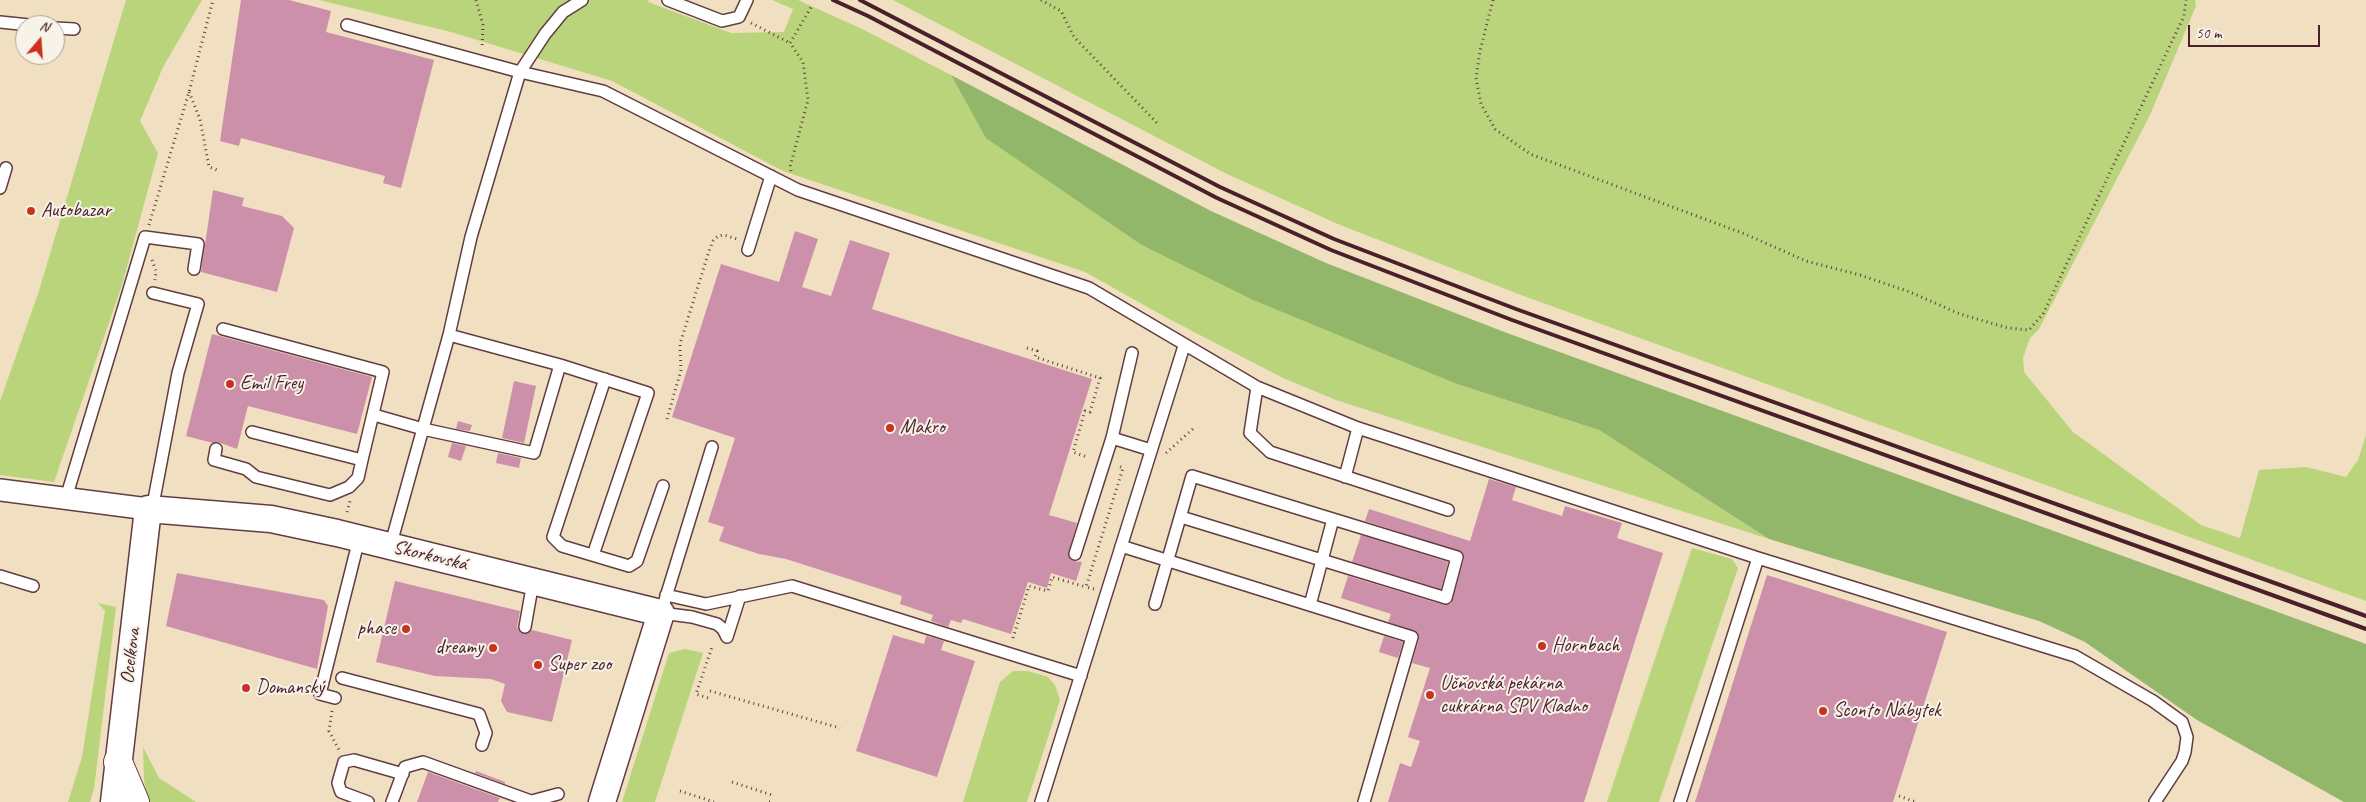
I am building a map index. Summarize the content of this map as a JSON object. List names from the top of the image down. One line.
{"streets":{"street":["Skorkovská","Ocelkova"]},"crossings":[["Skorkovská","Ocelkova"]],"places":["Autobazar","Emil Frey","Makro","phase","Hornbach","dreamy","Super zoo","Domanský","Učňovská pekárna cukrárna SPV Kladno","Sconto Nábytek"],"scale_bar":"50 m","north":"top"}
